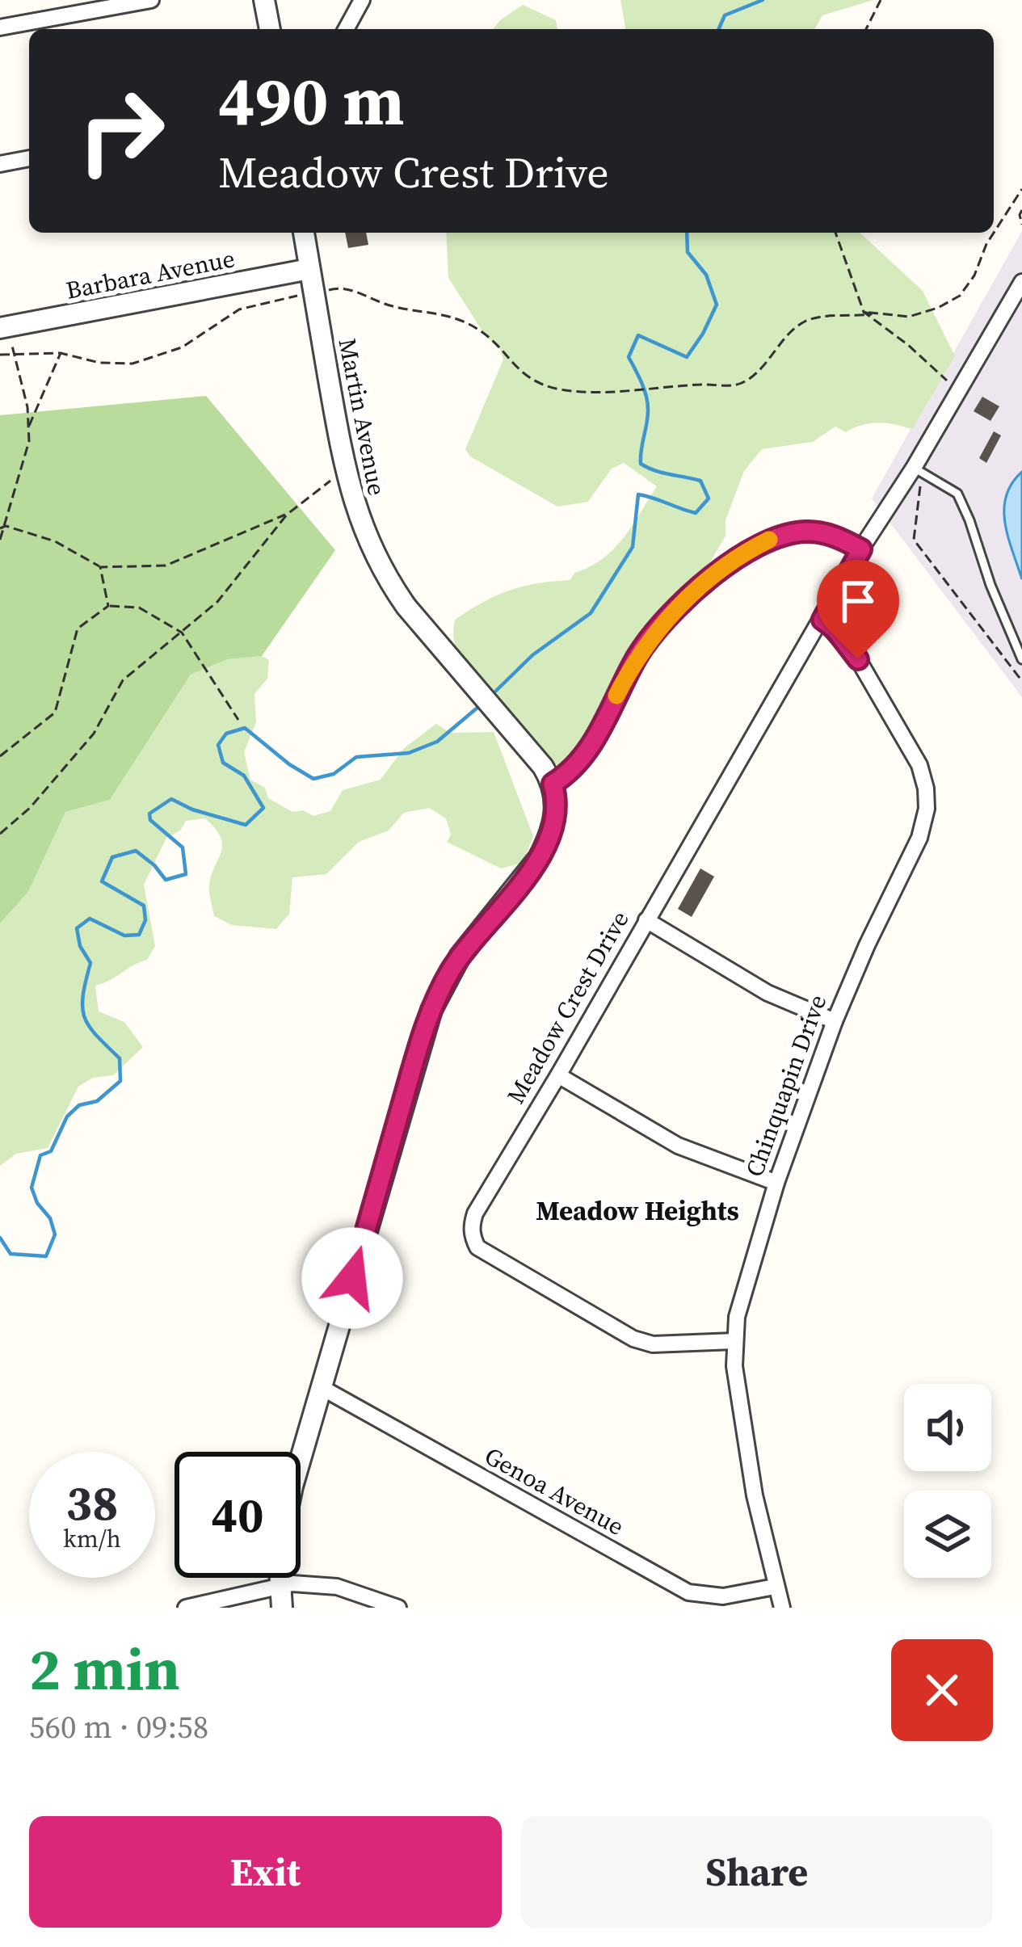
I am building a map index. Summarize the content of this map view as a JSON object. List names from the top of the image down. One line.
{"streets":{"street":["Barbara Avenue","Martin Avenue","Meadow Crest Drive","Chinquapin Drive","Genoa Avenue"]},"crossings":[["Barbara Avenue","Martin Avenue"],["Meadow Crest Drive","Chinquapin Drive"],["Chinquapin Drive","Genoa Avenue"]],"districts":["Meadow Heights"],"page":{"turn":["490 m","Meadow Crest Drive"],"speed":"38 km/h","limit":"40","heading":["2 min","560 m · 09:58"],"buttons":["Exit","Share"]}}
